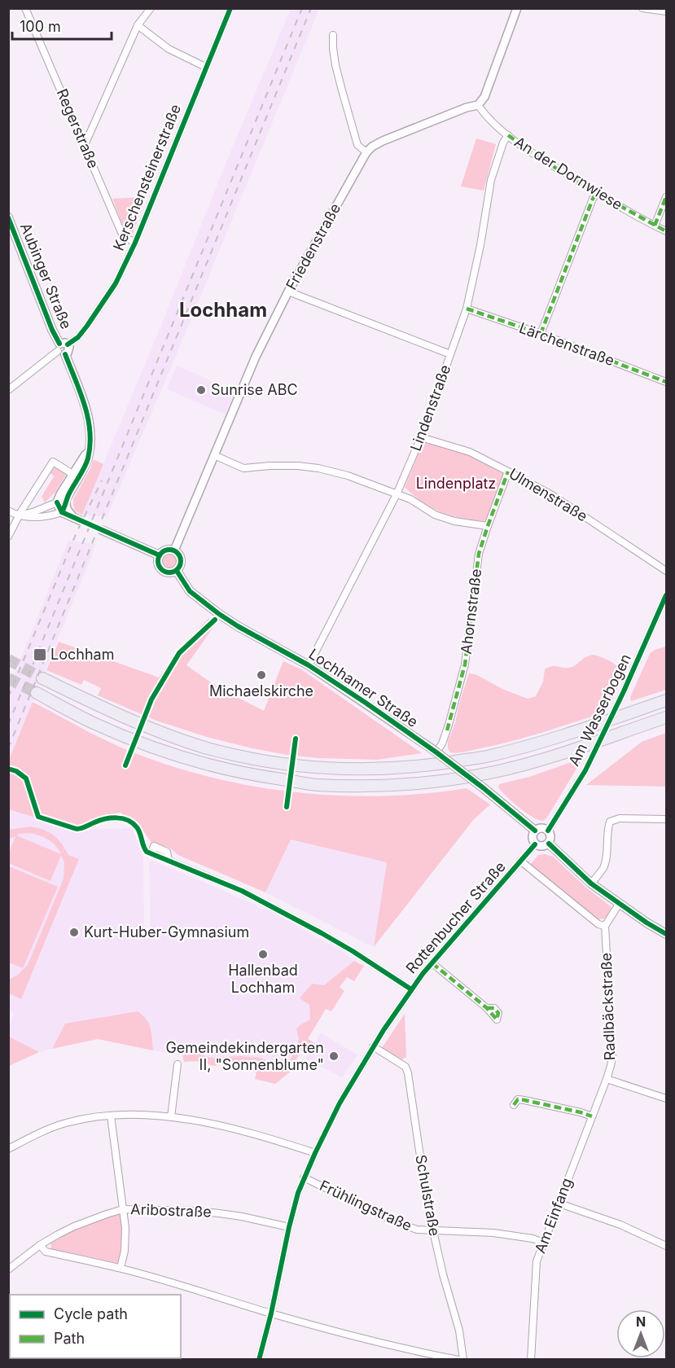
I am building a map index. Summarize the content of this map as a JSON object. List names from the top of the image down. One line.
{"streets":{"street":["Regerstraße","An der Dornwiese","Kerschensteinerstraße","Friedenstraße","Aubinger Straße","Lärchenstraße","Lindenstraße","Ulmenstraße","Ahornstraße","Lochhamer Straße","Am Wasserbogen","Rottenbucher Straße","Radlbäckstraße","Schulstraße","Frühlingstraße","Aribostraße","Am Einfang"]},"crossings":[["Regerstraße","Kerschensteinerstraße"],["An der Dornwiese","Friedenstraße"],["An der Dornwiese","Lindenstraße"],["Kerschensteinerstraße","Aubinger Straße"],["Friedenstraße","Lochhamer Straße"],["Lärchenstraße","Lindenstraße"],["Lindenstraße","Ulmenstraße"],["Lindenstraße","Lochhamer Straße"],["Ulmenstraße","Ahornstraße"],["Ahornstraße","Lochhamer Straße"],["Lochhamer Straße","Am Wasserbogen"],["Lochhamer Straße","Rottenbucher Straße"],["Am Wasserbogen","Rottenbucher Straße"],["Rottenbucher Straße","Schulstraße"],["Rottenbucher Straße","Frühlingstraße"],["Rottenbucher Straße","Aribostraße"],["Radlbäckstraße","Am Einfang"],["Schulstraße","Frühlingstraße"],["Frühlingstraße","Am Einfang"]],"districts":["Lochham"],"parks":["Lindenplatz"],"places":{"other":["Sunrise ABC","Michaelskirche","Kurt-Huber-Gymnasium","Hallenbad Lochham","Gemeindekindergarten II, \"Sonnenblume\""],"transit":["Lochham"]},"legend":["Cycle path","Path"],"scale_bar":"100 m","north":"top"}
